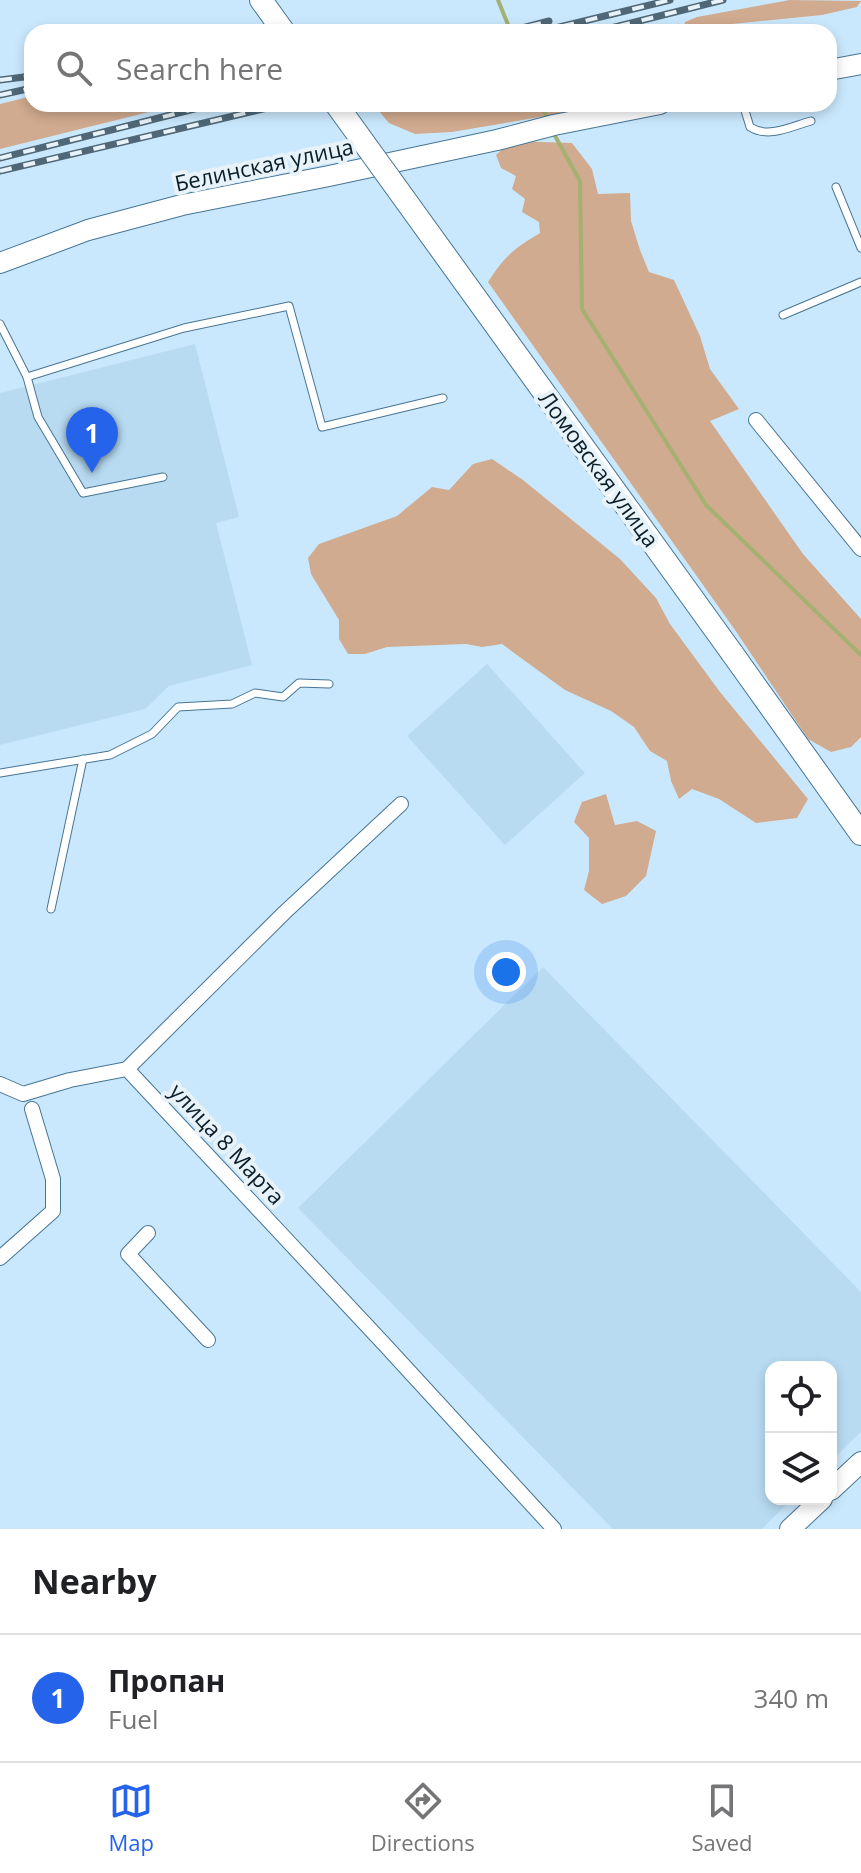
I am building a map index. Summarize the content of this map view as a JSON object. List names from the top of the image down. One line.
{"streets":{"main road":["Белинская улица","Ломовская улица"],"street":["улица 8 Марта"]},"page":{"search":"Search here","pins":"1","heading":"Nearby","list":[{"mark":"1","name":"Пропан","note":"Fuel","value":"340 m"}],"nav":["Map","Directions","Saved"]}}
